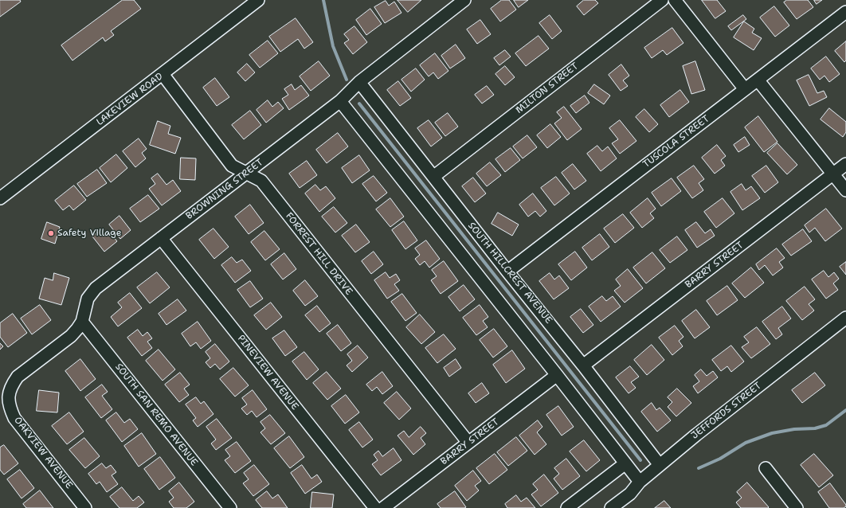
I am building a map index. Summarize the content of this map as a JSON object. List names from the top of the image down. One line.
{"streets":{"street":["MILTON STREET","LAKEVIEW ROAD","TUSCOLA STREET","BROWNING STREET","FORREST HILL DRIVE","BARRY STREET","SOUTH HILLCREST AVENUE","PINEVIEW AVENUE","JEFFORDS STREET","SOUTH SAN REMO AVENUE","OAKVIEW AVENUE"]},"crossings":[["MILTON STREET","SOUTH HILLCREST AVENUE"],["LAKEVIEW ROAD","FORREST HILL DRIVE"],["TUSCOLA STREET","SOUTH HILLCREST AVENUE"],["BROWNING STREET","FORREST HILL DRIVE"],["BROWNING STREET","SOUTH HILLCREST AVENUE"],["BROWNING STREET","PINEVIEW AVENUE"],["BROWNING STREET","SOUTH SAN REMO AVENUE"],["BROWNING STREET","OAKVIEW AVENUE"],["FORREST HILL DRIVE","BARRY STREET"],["BARRY STREET","SOUTH HILLCREST AVENUE"],["SOUTH HILLCREST AVENUE","JEFFORDS STREET"]],"places":["Safety Village"]}
